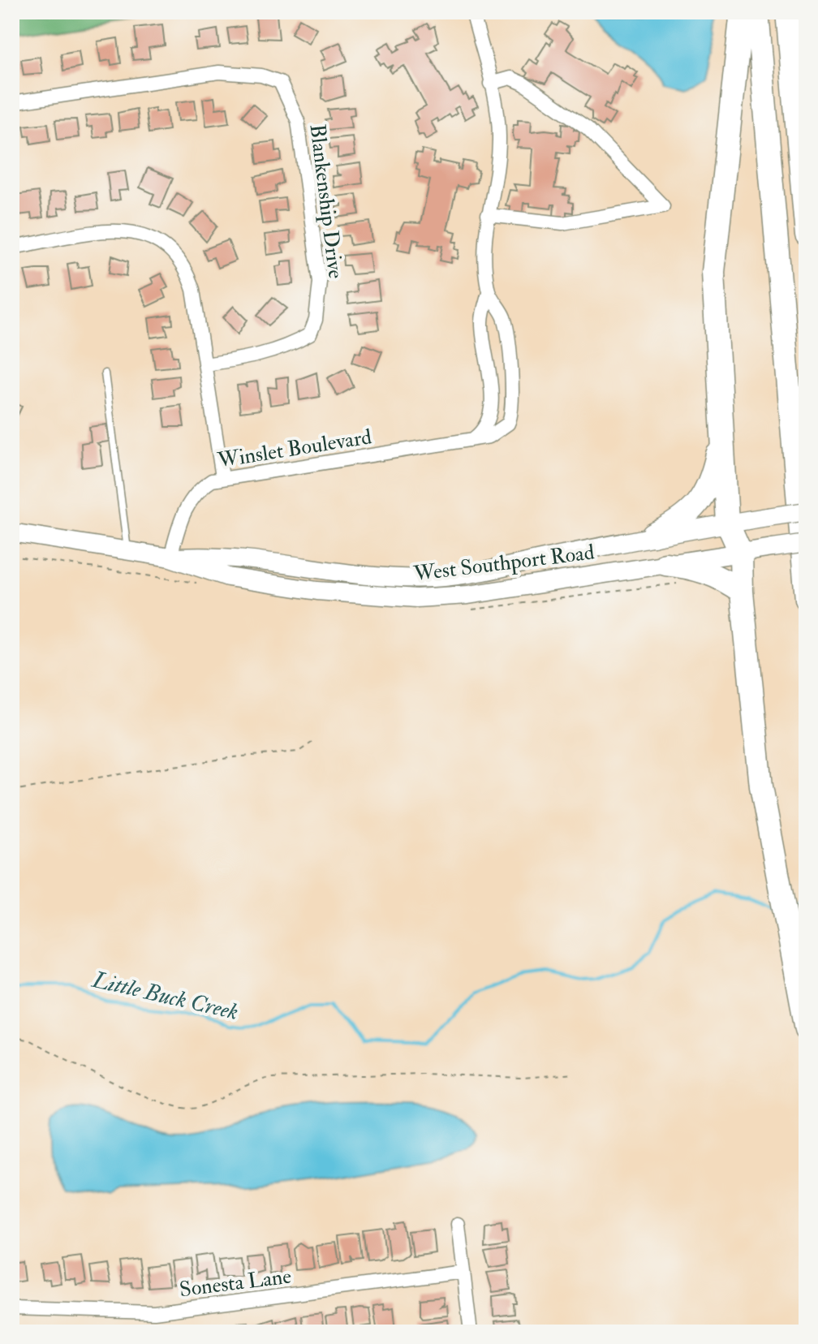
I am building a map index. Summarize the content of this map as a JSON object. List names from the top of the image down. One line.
{"streets":{"main road":["West Southport Road"],"street":["Blankenship Drive","Winslet Boulevard","Sonesta Lane"]},"crossings":[["Winslet Boulevard","West Southport Road"]],"water":["Little Buck Creek"]}
